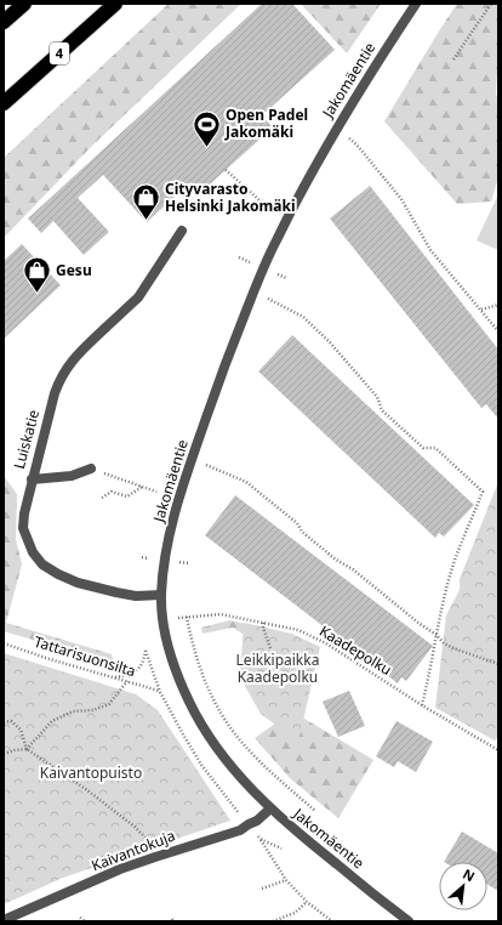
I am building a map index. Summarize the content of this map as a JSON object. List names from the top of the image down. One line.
{"streets":{"highway":["4"],"street":["Jakomäentie","Luiskatie","Kaivantokuja"],"path":["Kaadepolku","Tattarisuonsilta"]},"crossings":[["Jakomäentie","Luiskatie"],["Jakomäentie","Kaivantokuja"]],"parks":["Leikkipaikka Kaadepolku","Kaivantopuisto"],"places":{"sports":["Open Padel Jakomäki"],"shop":["Cityvarasto Helsinki Jakomäki","Gesu"]},"north":"top right"}
